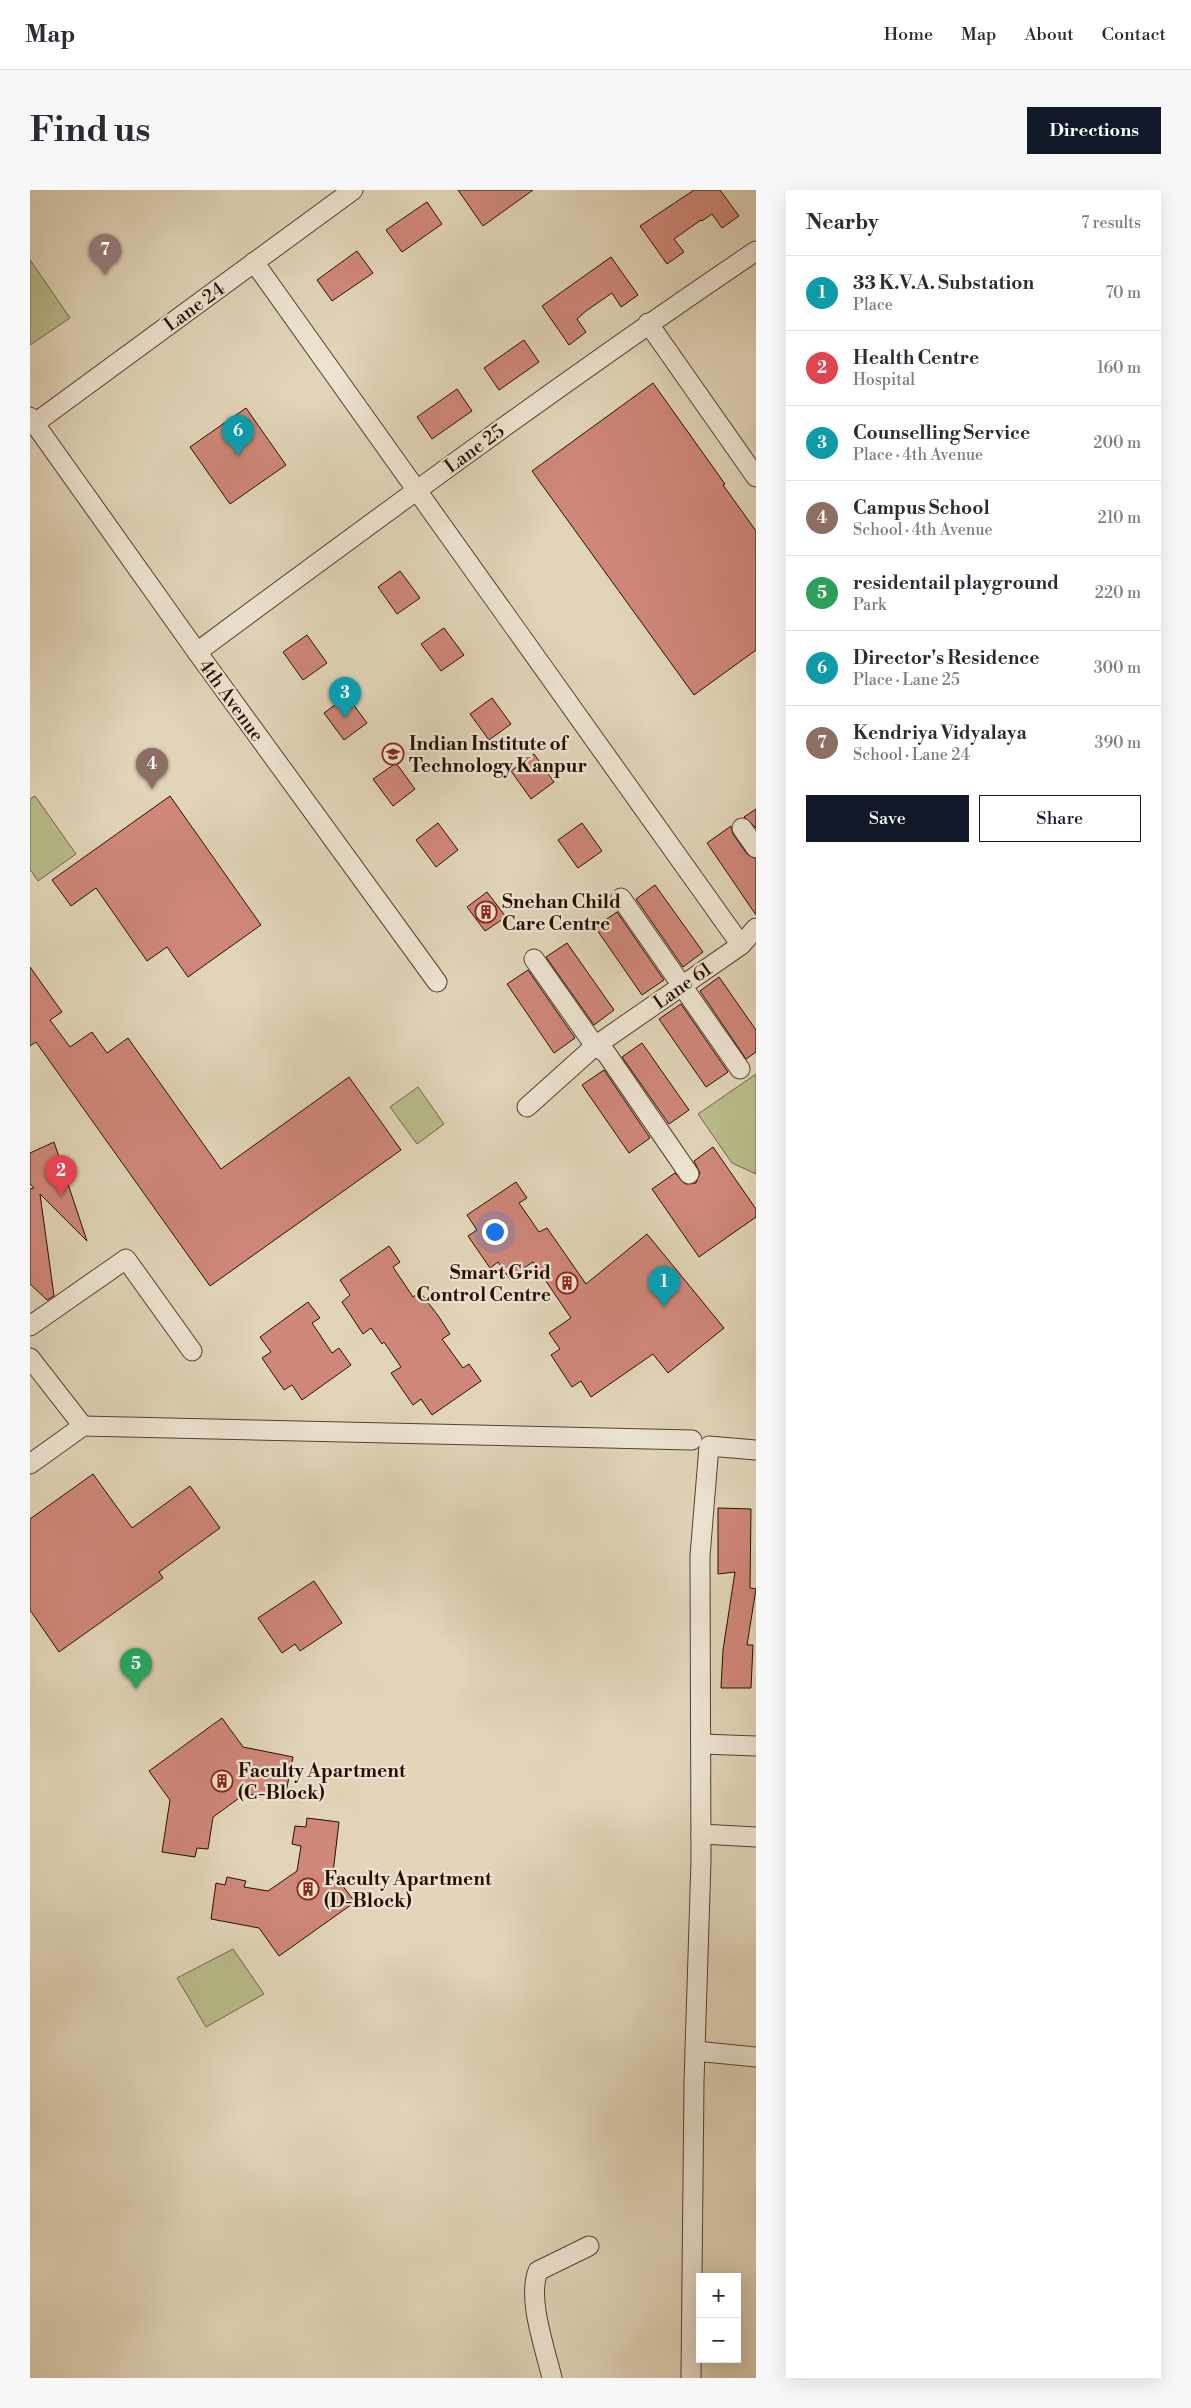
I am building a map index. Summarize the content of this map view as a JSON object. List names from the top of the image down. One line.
{"streets":{"street":["Lane 24","Lane 25","4th Avenue","Lane 61"]},"crossings":[["Lane 24","4th Avenue"],["Lane 25","4th Avenue"]],"places":{"school or university":["Indian Institute of Technology Kanpur"],"building":["Snehan Child Care Centre","Smart Grid Control Centre","Faculty Apartment (C-Block)","Faculty Apartment (D-Block)"]},"page":{"header":"Map","nav":["Home","Map","About","Contact"],"buttons":["Directions",["Save","Share"]],"title":"Find us","heading":["Nearby","7 results"],"pins":["7","6","3","4","2","1","5"],"list":[{"mark":"1","name":"33 K.V.A. Substation","note":"Place","value":"70 m"},{"mark":"2","name":"Health Centre","note":"Hospital","value":"160 m"},{"mark":"3","name":"Counselling Service","note":"Place · 4th Avenue","value":"200 m"},{"mark":"4","name":"Campus School","note":"School · 4th Avenue","value":"210 m"},{"mark":"5","name":"residentail playground","note":"Park","value":"220 m"},{"mark":"6","name":"Director's Residence","note":"Place · Lane 25","value":"300 m"},{"mark":"7","name":"Kendriya Vidyalaya","note":"School · Lane 24","value":"390 m"}],"map_buttons":["+","−"]}}
